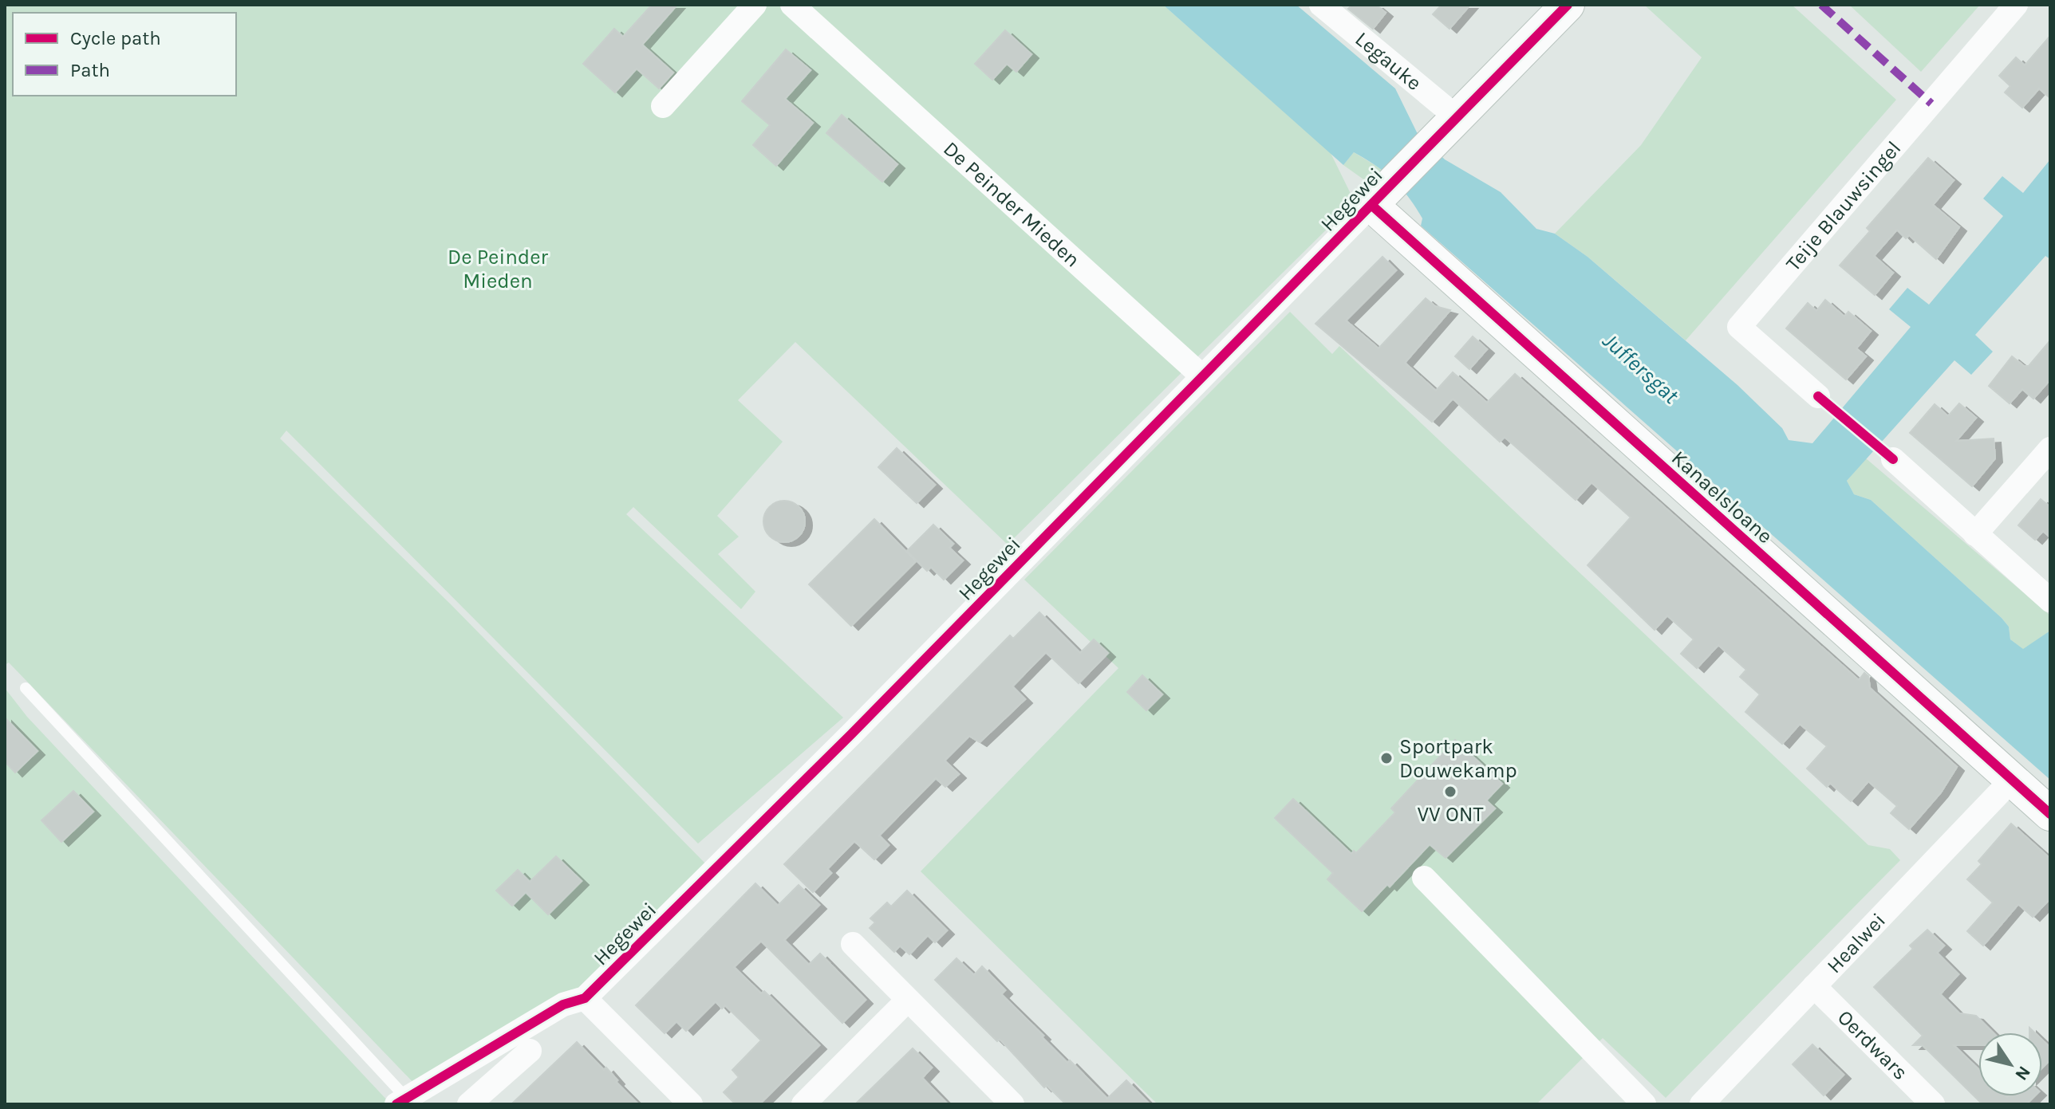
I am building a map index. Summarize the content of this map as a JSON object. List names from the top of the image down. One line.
{"streets":{"street":["Legauke","Hegewei","De Peinder Mieden","Teije Blauwsingel","Kanaelsloane","Healwei","Oerdwars"]},"crossings":[["Legauke","Hegewei"],["Hegewei","De Peinder Mieden"],["Hegewei","Kanaelsloane"],["Kanaelsloane","Healwei"],["Healwei","Oerdwars"]],"water":["Juffersgat"],"parks":["De Peinder Mieden"],"places":["Sportpark Douwekamp","VV ONT"],"legend":["Cycle path","Path"],"north":"bottom right"}
